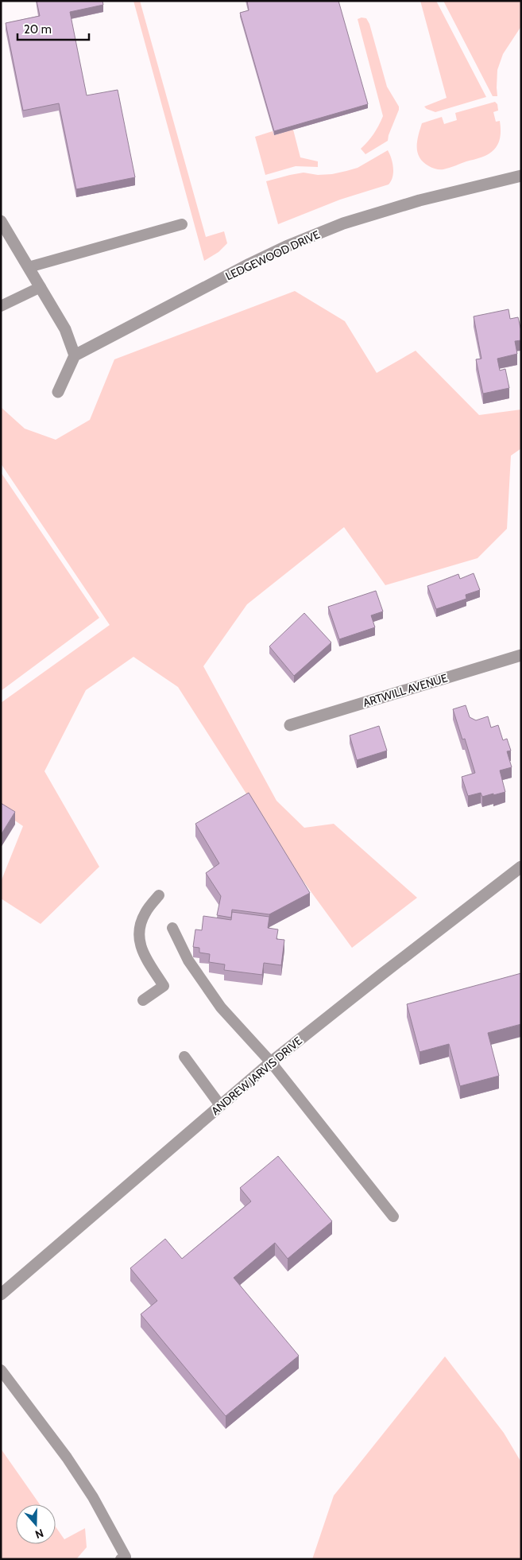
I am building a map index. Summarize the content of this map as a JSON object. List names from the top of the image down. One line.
{"streets":{"street":["LEDGEWOOD DRIVE","ARTWILL AVENUE","ANDREW JARVIS DRIVE"]},"scale_bar":"20 m","north":"bottom"}
